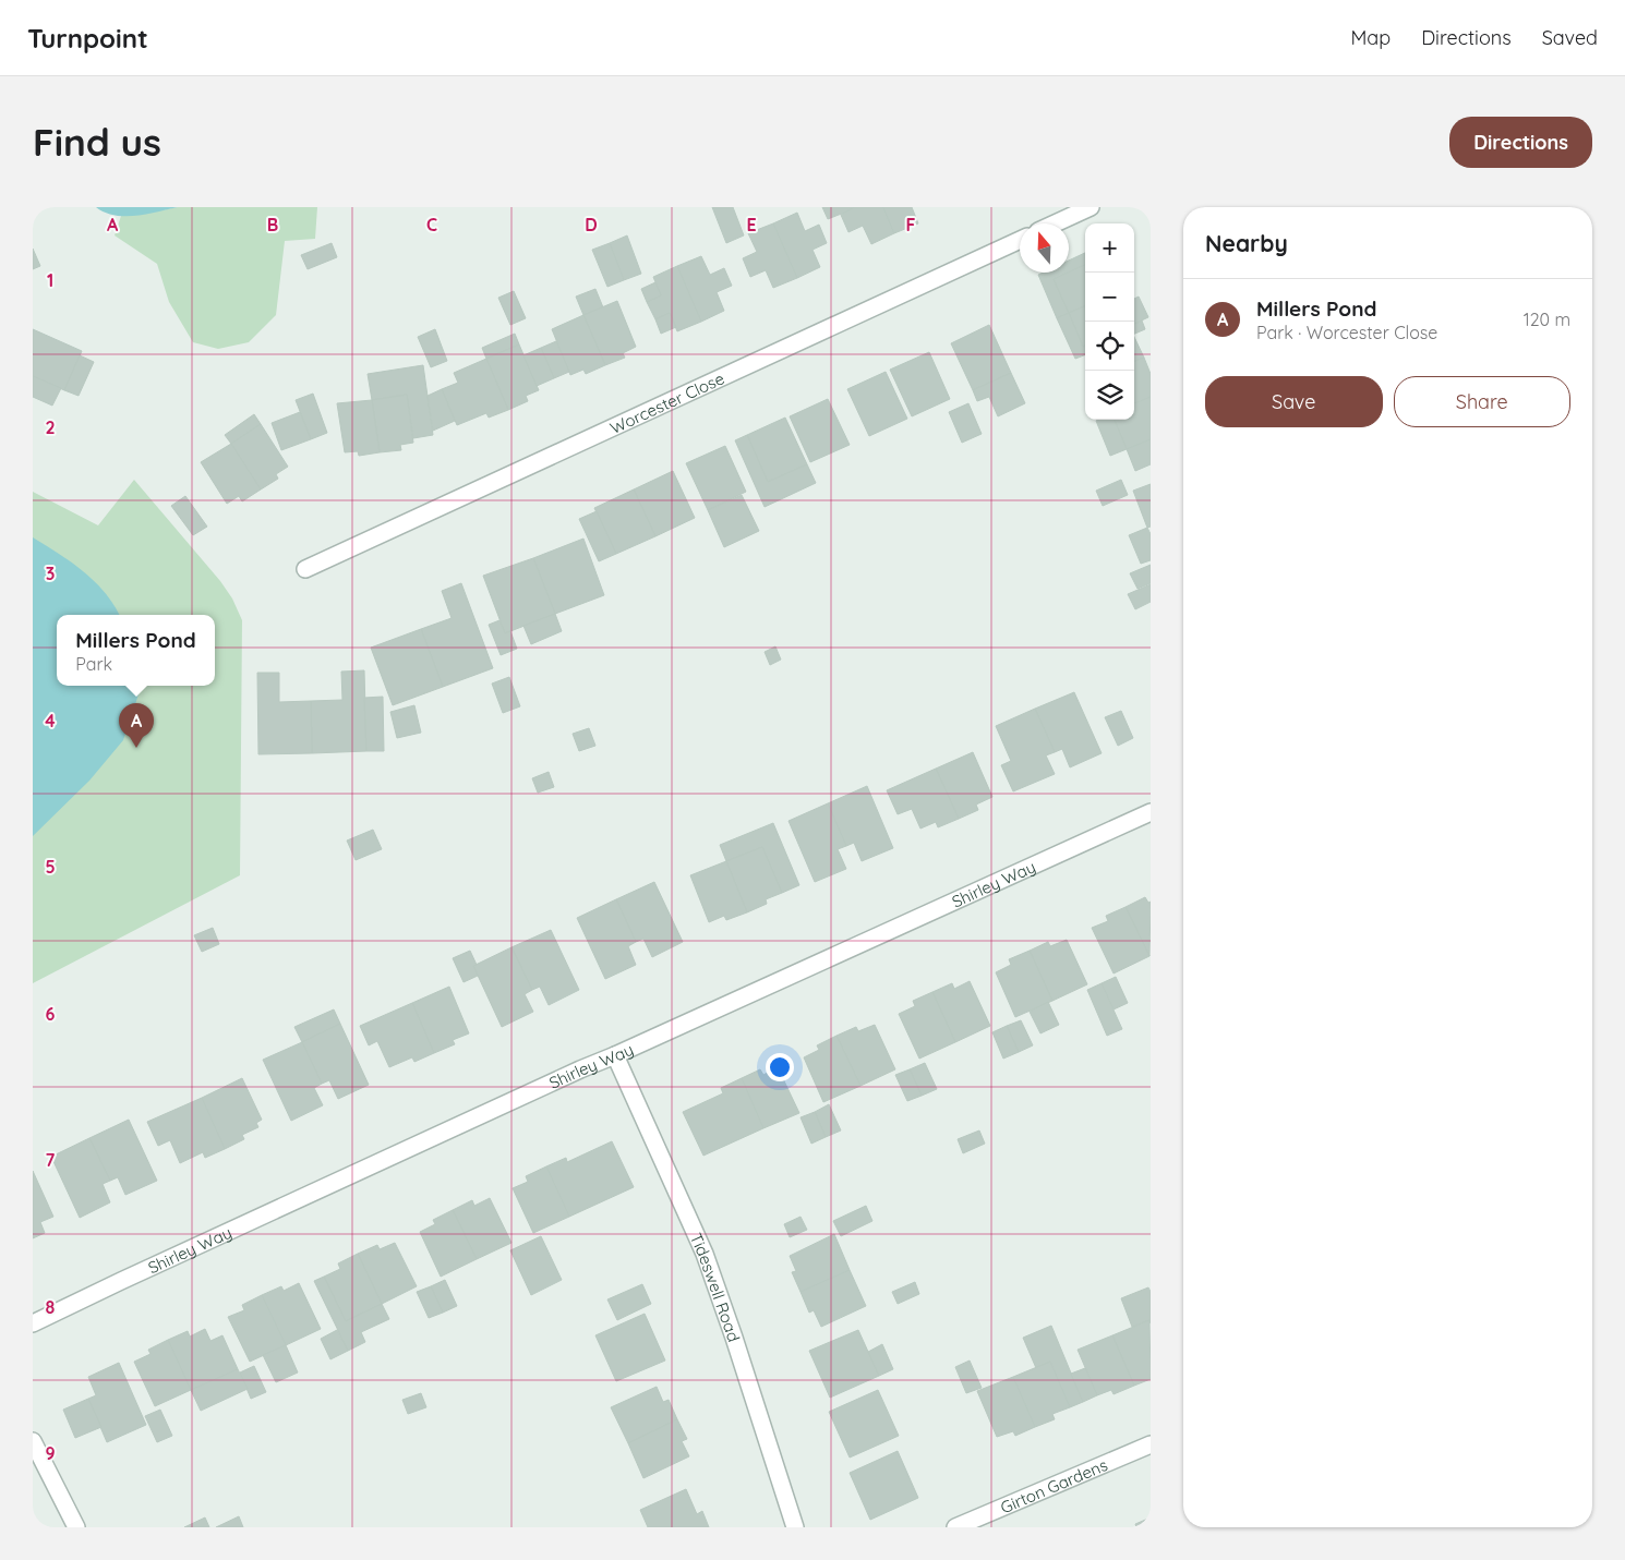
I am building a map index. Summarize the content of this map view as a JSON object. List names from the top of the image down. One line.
{"streets":{"street":["Worcester Close","Shirley Way","Tideswell Road","Girton Gardens"]},"crossings":[["Shirley Way","Tideswell Road"]],"north":"top","page":{"header":"Turnpoint","nav":["Map","Directions","Saved"],"buttons":["Directions",["Save","Share"]],"title":"Find us","heading":"Nearby","map_buttons":["+","−"],"list":[{"mark":"A","name":"Millers Pond","note":"Park · Worcester Close","value":"120 m"}],"popup":["Millers Pond","Park"],"pins":"A"},"grid":{"columns":["A","B","C","D","E","F"],"rows":["1","2","3","4","5","6","7","8","9"]}}
